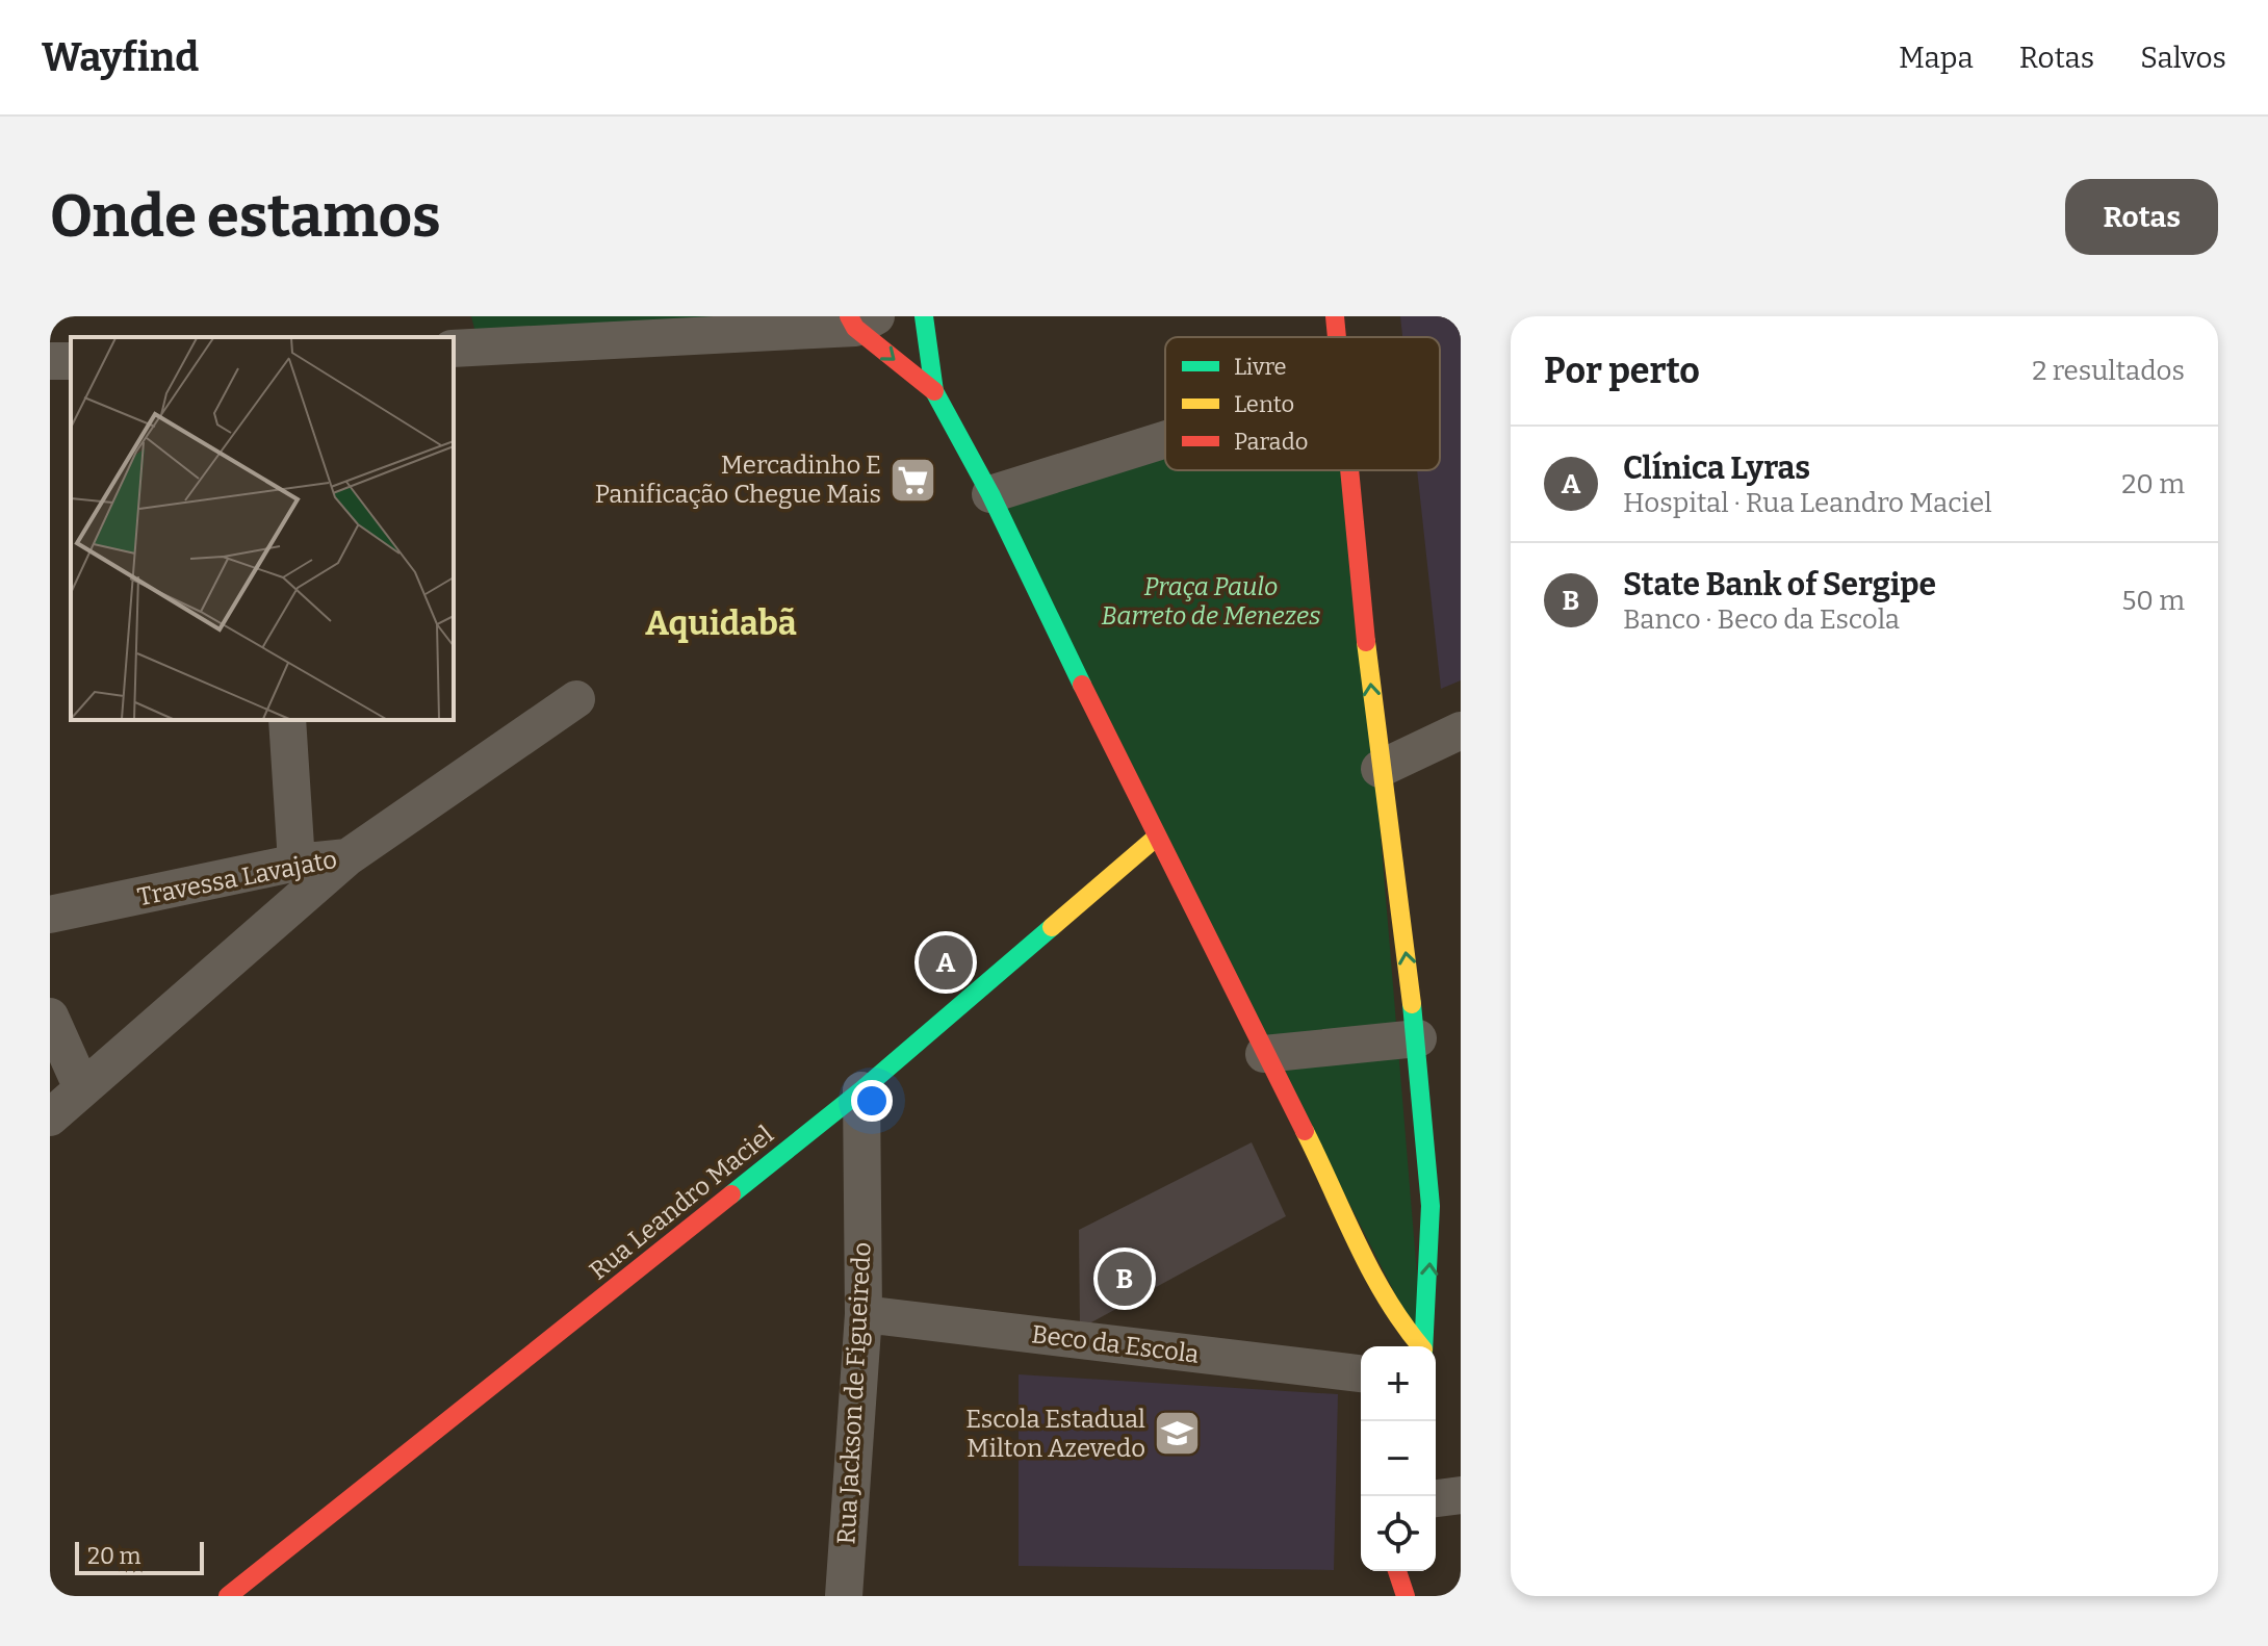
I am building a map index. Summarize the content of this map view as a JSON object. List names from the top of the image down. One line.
{"streets":{"street":["Travessa Lavajato","Rua Leandro Maciel","Beco da Escola","Rua Jackson de Figueiredo"]},"crossings":[["Rua Leandro Maciel","Rua Jackson de Figueiredo"],["Beco da Escola","Rua Jackson de Figueiredo"]],"districts":["Aquidabã"],"parks":["Praça Paulo Barreto de Menezes"],"places":{"supermarket":["Mercadinho E Panificação Chegue Mais"],"school or university":["Escola Estadual Milton Azevedo"]},"legend":["Livre","Lento","Parado"],"scale_bar":"20 m","page":{"header":"Wayfind","nav":["Mapa","Rotas","Salvos"],"buttons":"Rotas","title":"Onde estamos","heading":["Por perto","2 resultados"],"list":[{"mark":"A","name":"Clínica Lyras","note":"Hospital · Rua Leandro Maciel","value":"20 m"},{"mark":"B","name":"State Bank of Sergipe","note":"Banco · Beco da Escola","value":"50 m"}],"pins":["A","B"],"map_buttons":["+","−"],"scale":"20 m"}}
